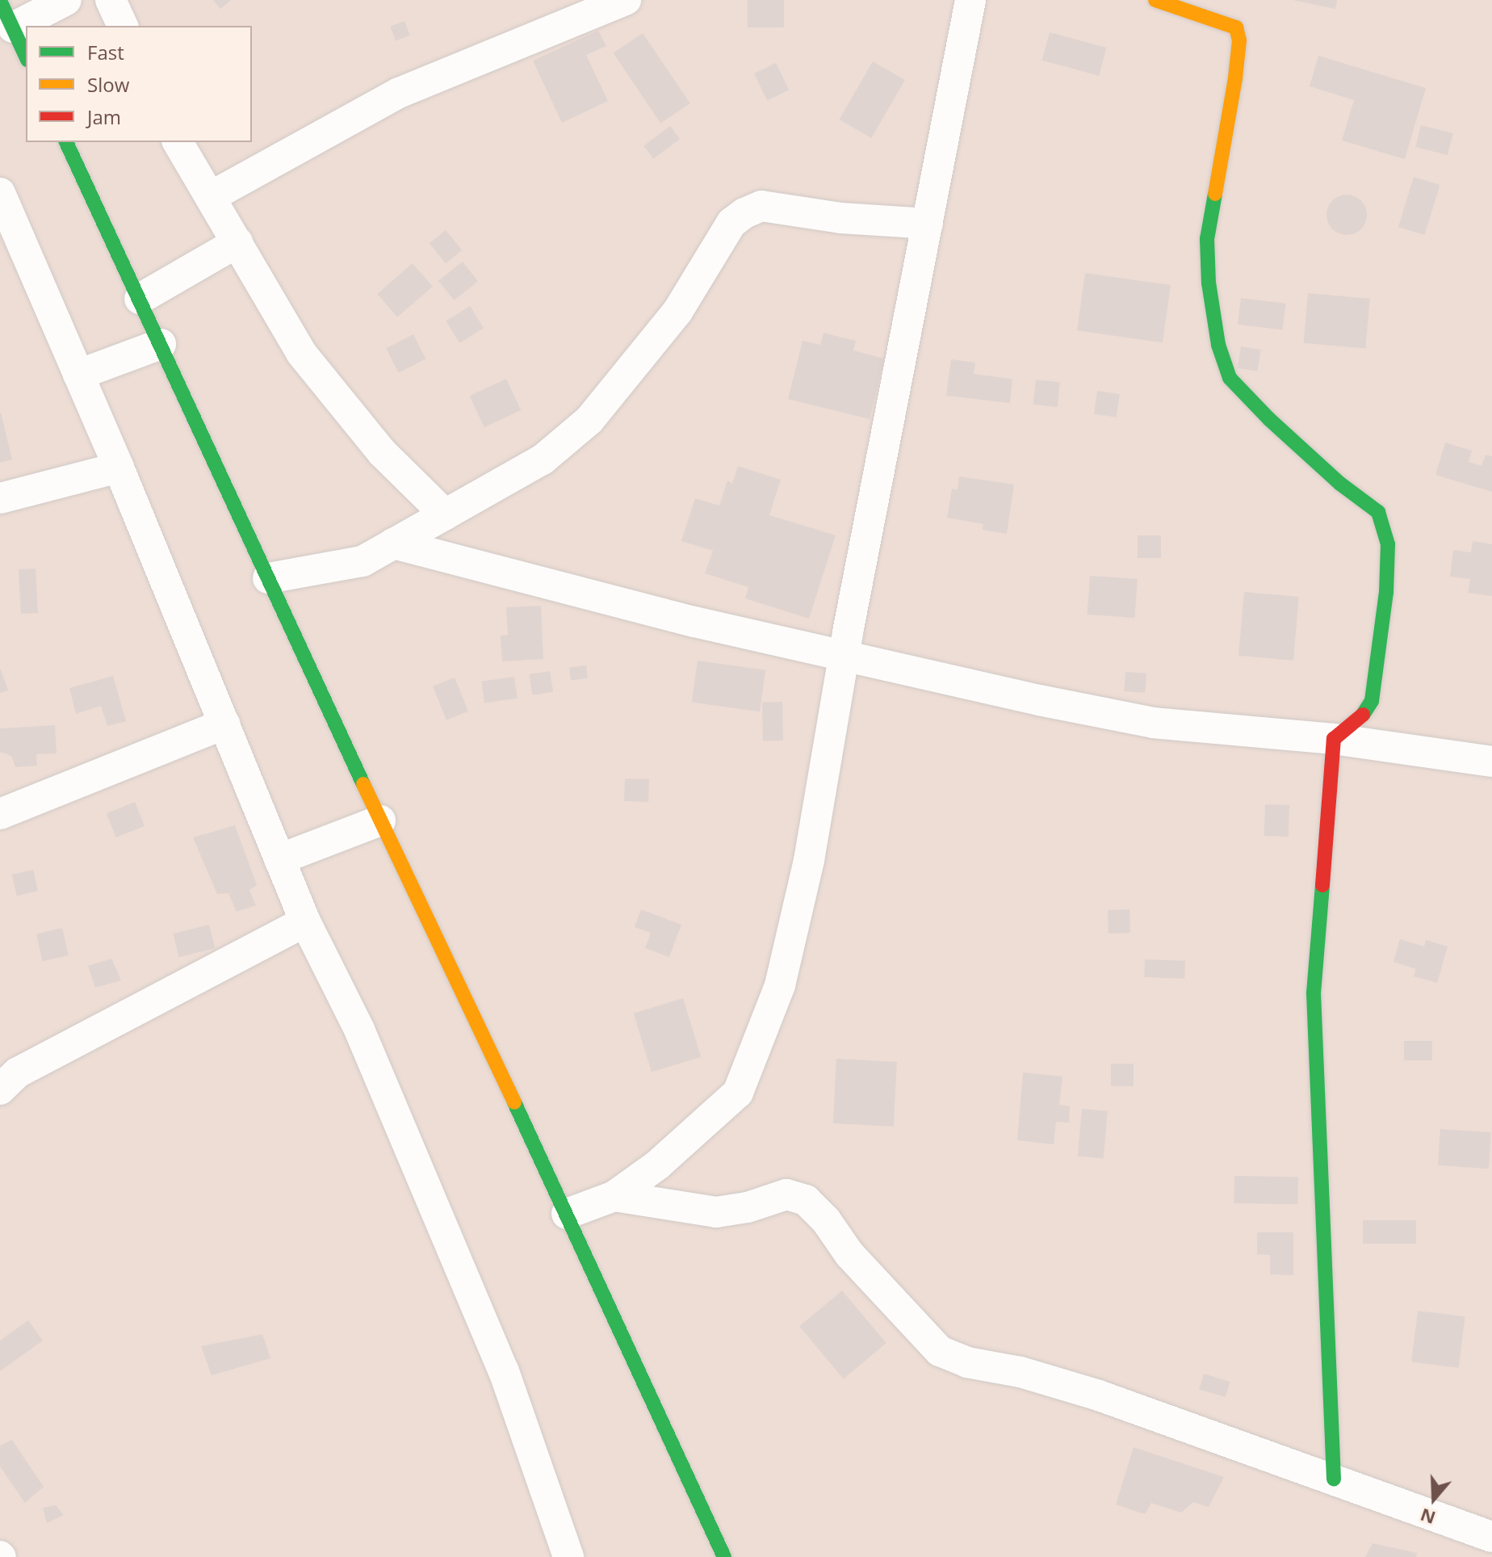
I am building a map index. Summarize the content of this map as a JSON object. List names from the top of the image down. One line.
{"legend":["Fast","Slow","Jam"],"north":"bottom"}
